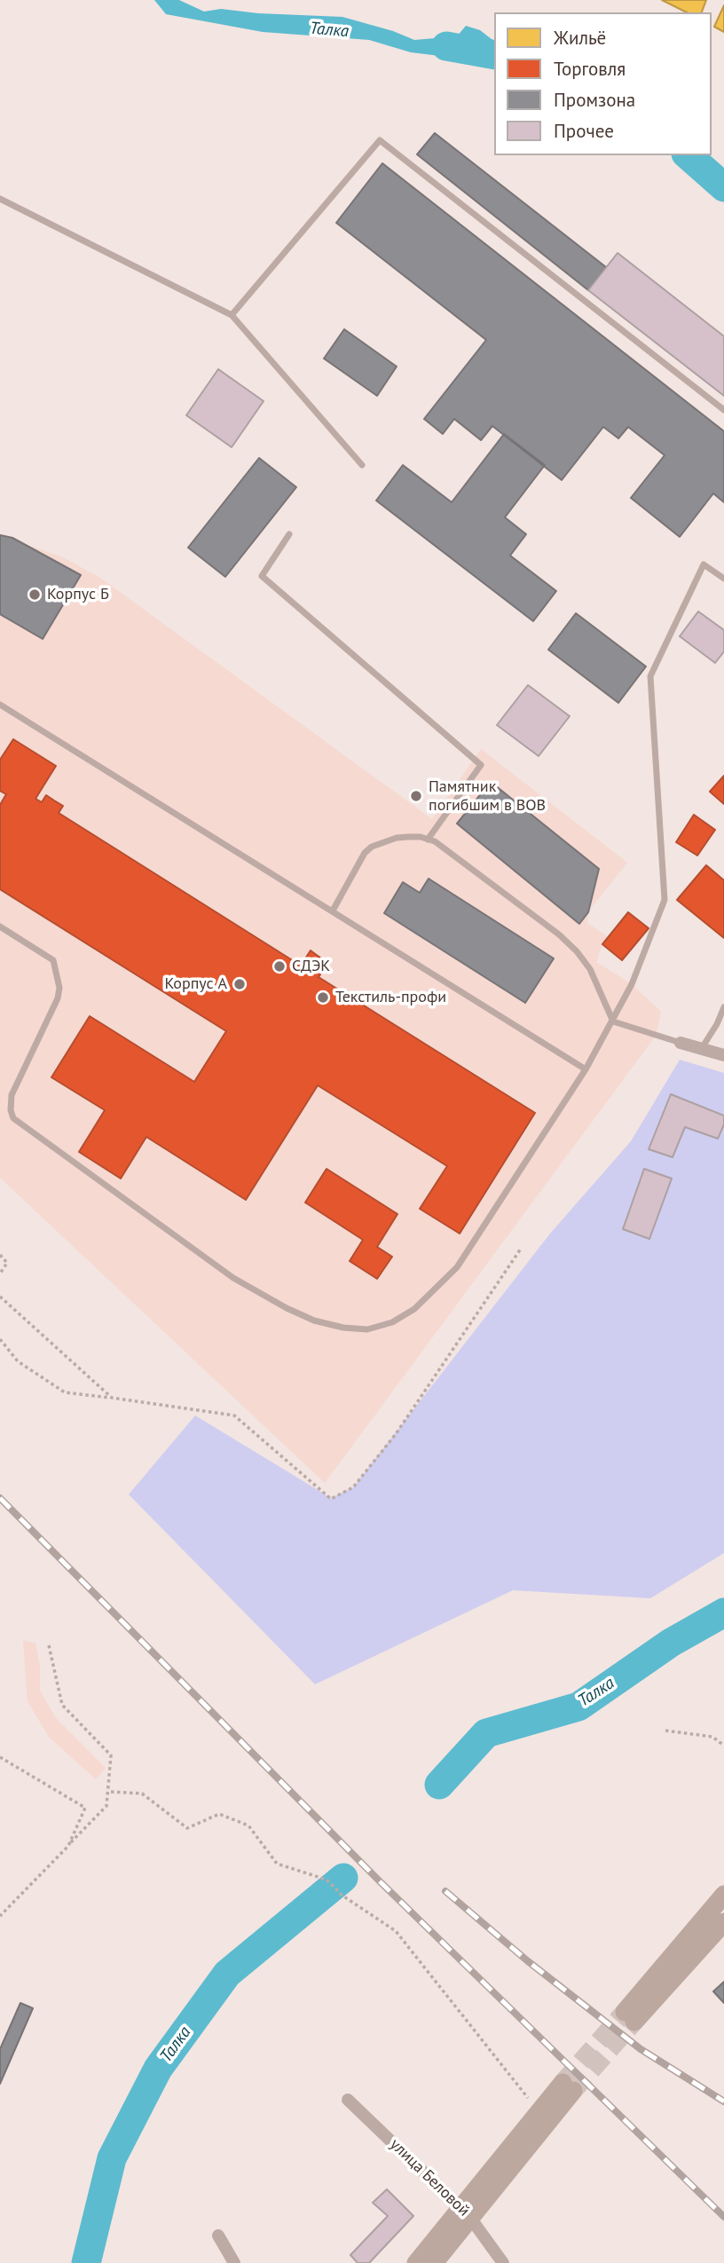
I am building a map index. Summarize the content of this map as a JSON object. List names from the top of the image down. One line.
{"streets":{"street":["улица Беловой"]},"water":["Талка"],"places":["Корпус Б","Памятник погибшим в ВОВ","СДЭК","Корпус А","Текстиль-профи"],"legend":["Жильё","Торговля","Промзона","Прочее"]}
